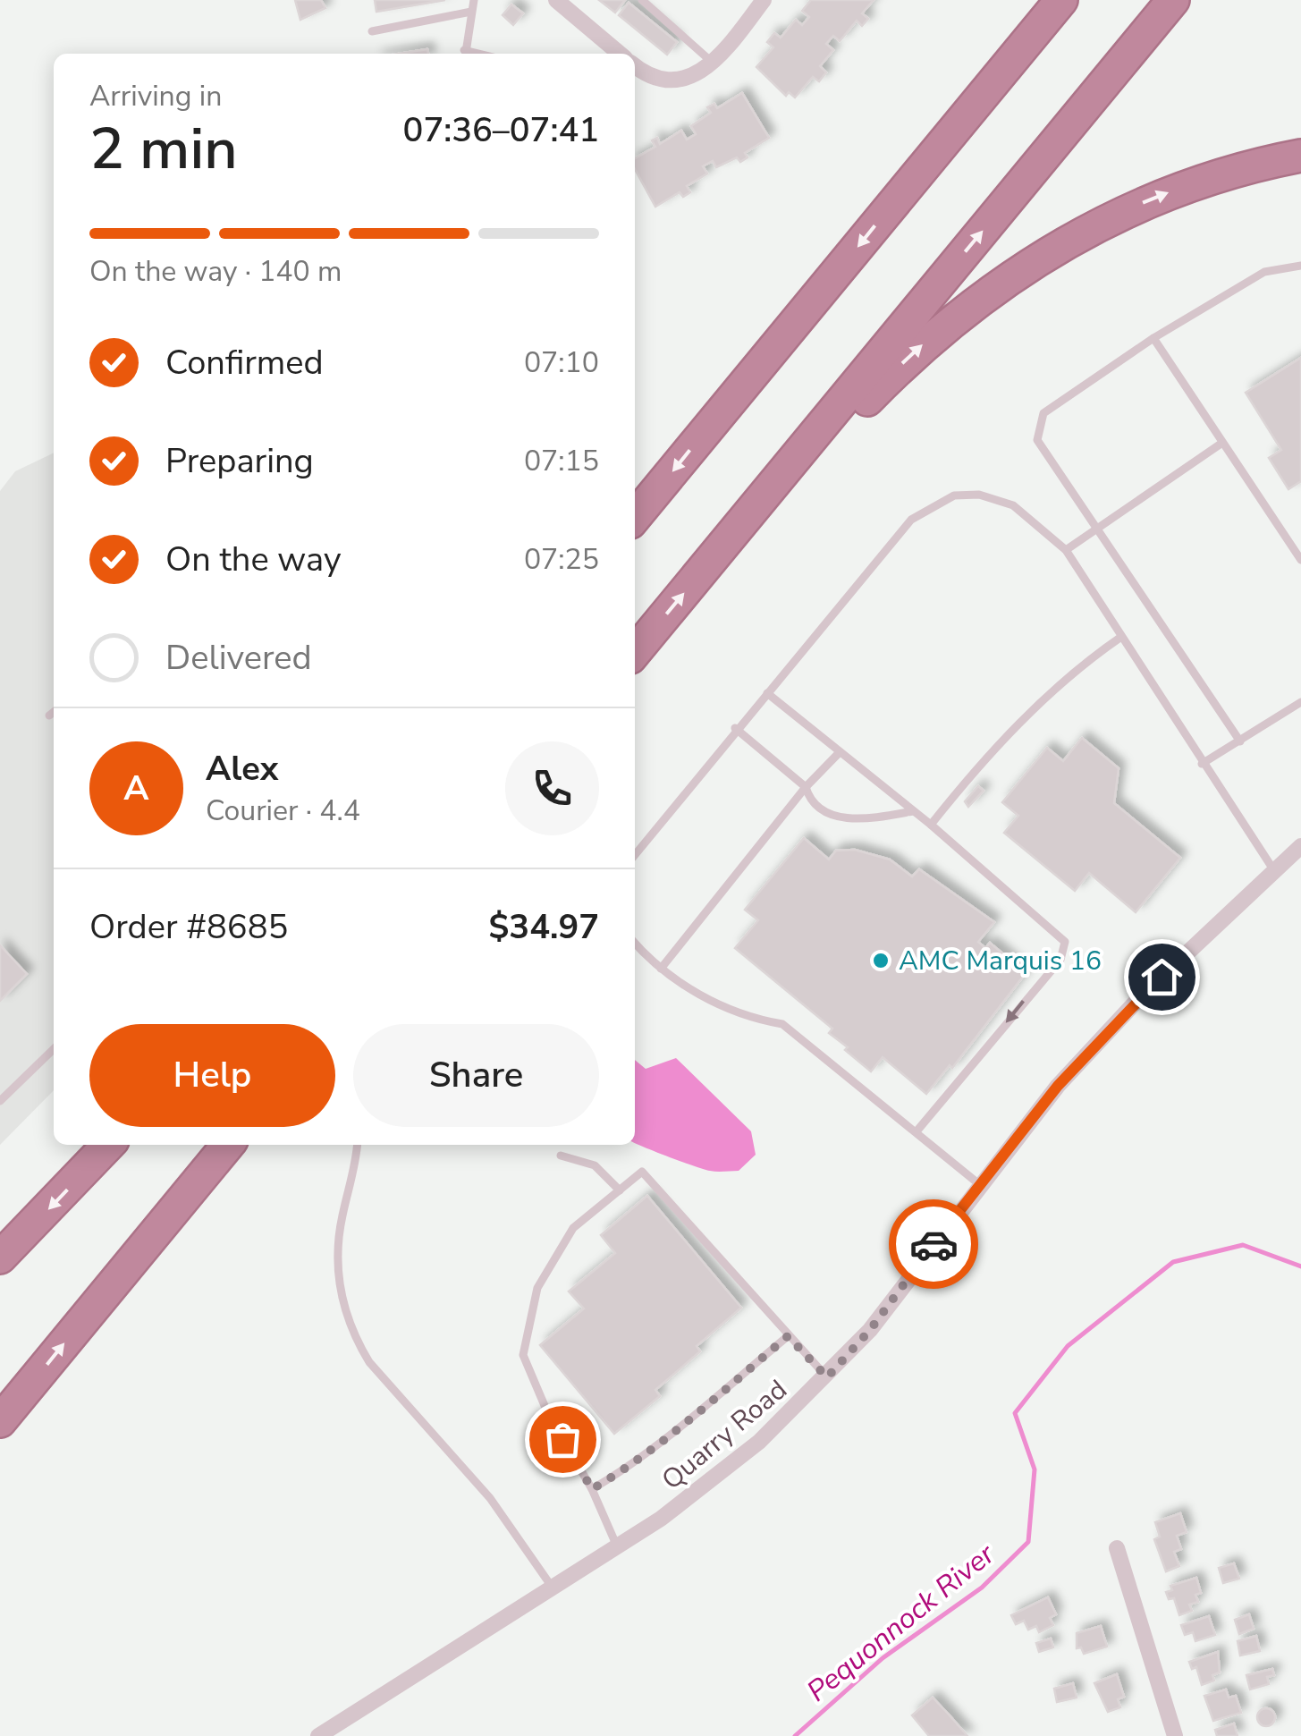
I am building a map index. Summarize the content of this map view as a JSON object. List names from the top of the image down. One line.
{"streets":{"street":["Quarry Road"]},"water":["Pequonnock River"],"places":["AMC Marquis 16"],"page":{"heading":["2 min","Arriving in","07:36–07:41"],"panel":["Alex","Courier · 4.4","Order #8685","$34.97"],"bar":"On the way · 140 m","list":[["Confirmed","07:10"],["Preparing","07:15"],["On the way","07:25"],"Delivered"],"round":"A","buttons":["Help","Share"]}}
